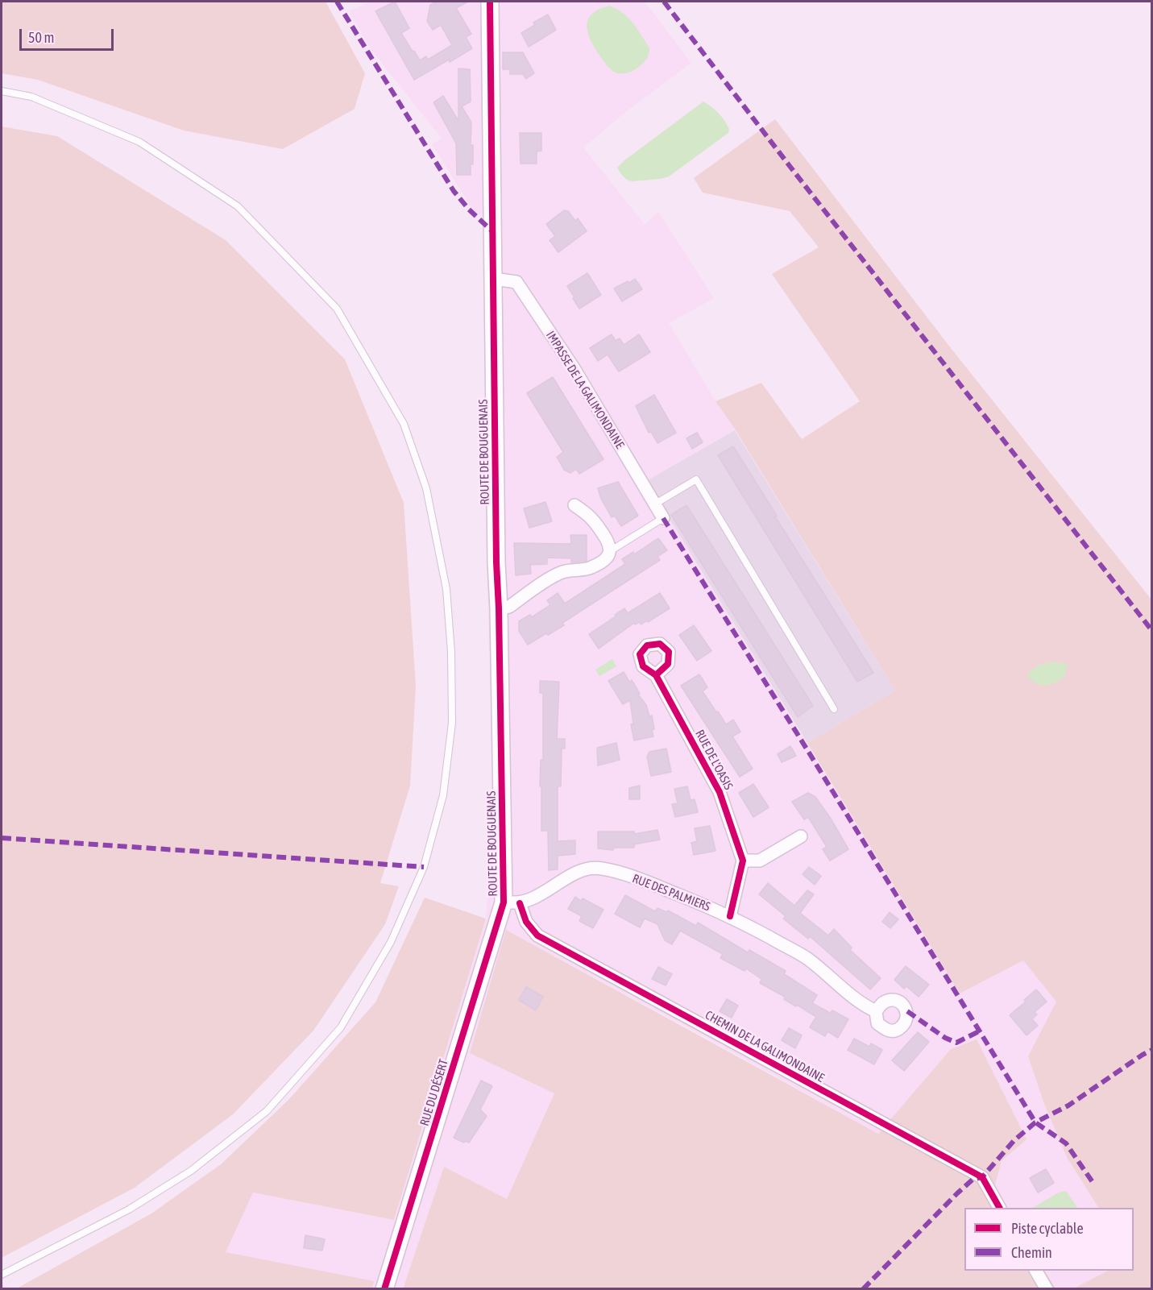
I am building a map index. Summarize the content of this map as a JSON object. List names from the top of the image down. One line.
{"streets":{"street":["IMPASSE DE LA GALIMONDAINE","ROUTE DE BOUGUENAIS","RUE DE L'OASIS","RUE DES PALMIERS","CHEMIN DE LA GALIMONDAINE","RUE DU DÉSERT"]},"crossings":[["IMPASSE DE LA GALIMONDAINE","ROUTE DE BOUGUENAIS"],["ROUTE DE BOUGUENAIS","RUE DES PALMIERS"],["ROUTE DE BOUGUENAIS","CHEMIN DE LA GALIMONDAINE"],["ROUTE DE BOUGUENAIS","RUE DU DÉSERT"],["RUE DES PALMIERS","CHEMIN DE LA GALIMONDAINE"],["RUE DES PALMIERS","RUE DU DÉSERT"],["CHEMIN DE LA GALIMONDAINE","RUE DU DÉSERT"]],"legend":["Piste cyclable","Chemin"],"scale_bar":"50 m"}
